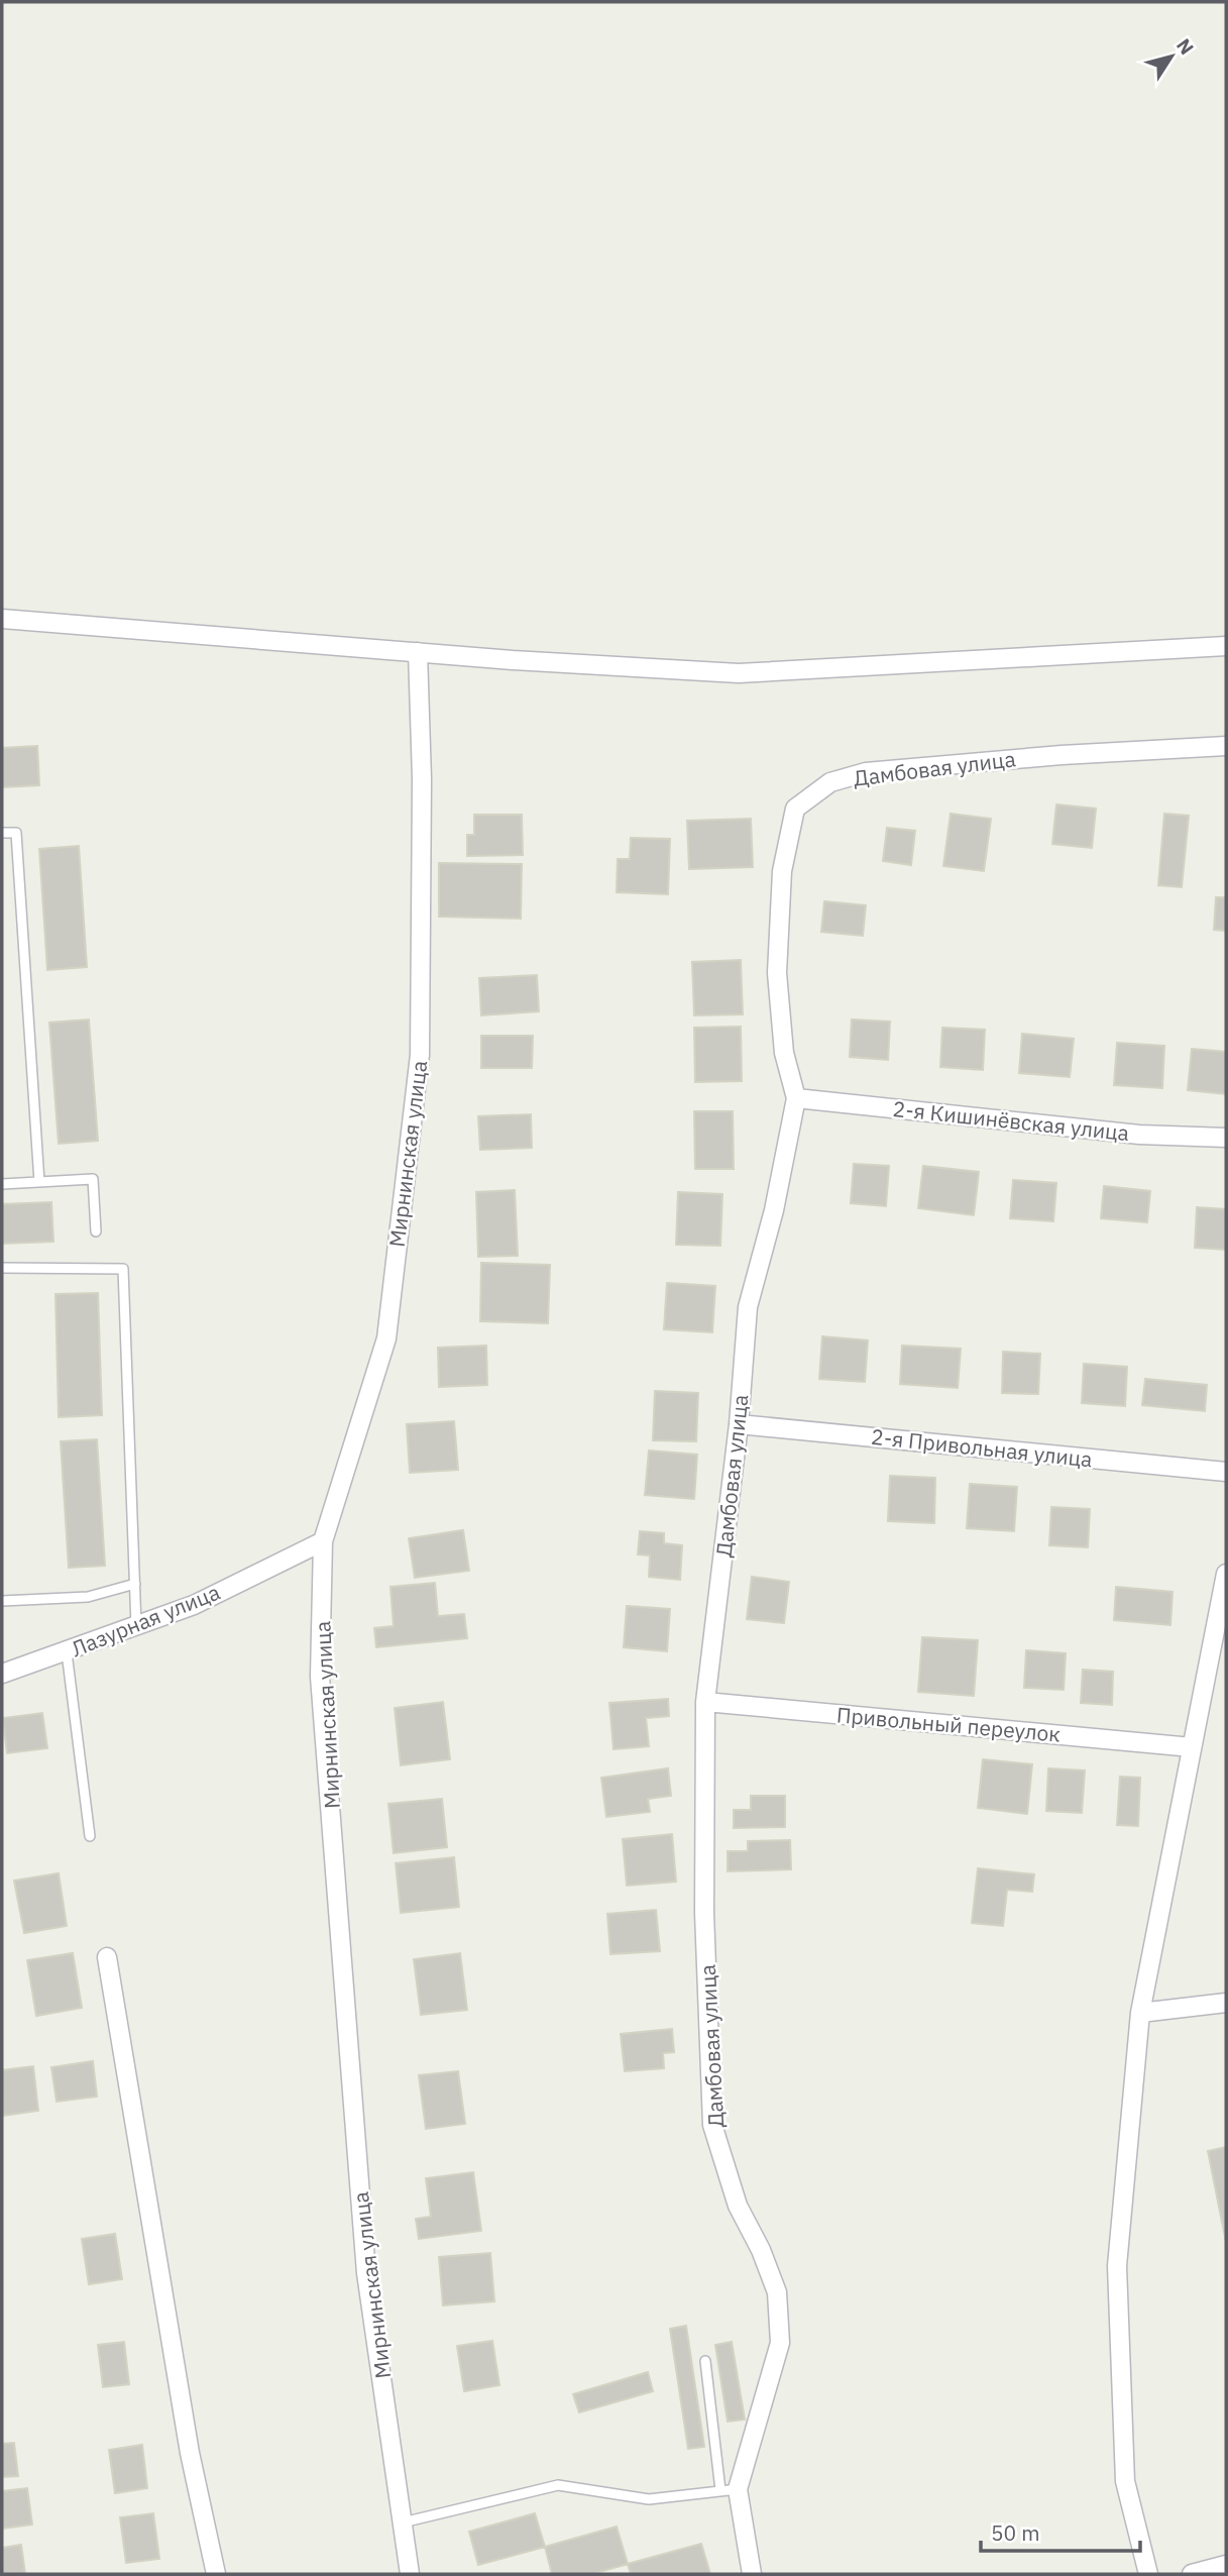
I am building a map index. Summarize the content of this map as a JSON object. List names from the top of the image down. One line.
{"streets":{"street":["Дамбовая улица","2-я Кишинёвская улица","Мирнинская улица","2-я Привольная улица","Лазурная улица","Привольный переулок"]},"crossings":[["Дамбовая улица","2-я Кишинёвская улица"],["Дамбовая улица","2-я Привольная улица"],["Дамбовая улица","Привольный переулок"],["Мирнинская улица","Лазурная улица"]],"scale_bar":"50 m","north":"top right"}
